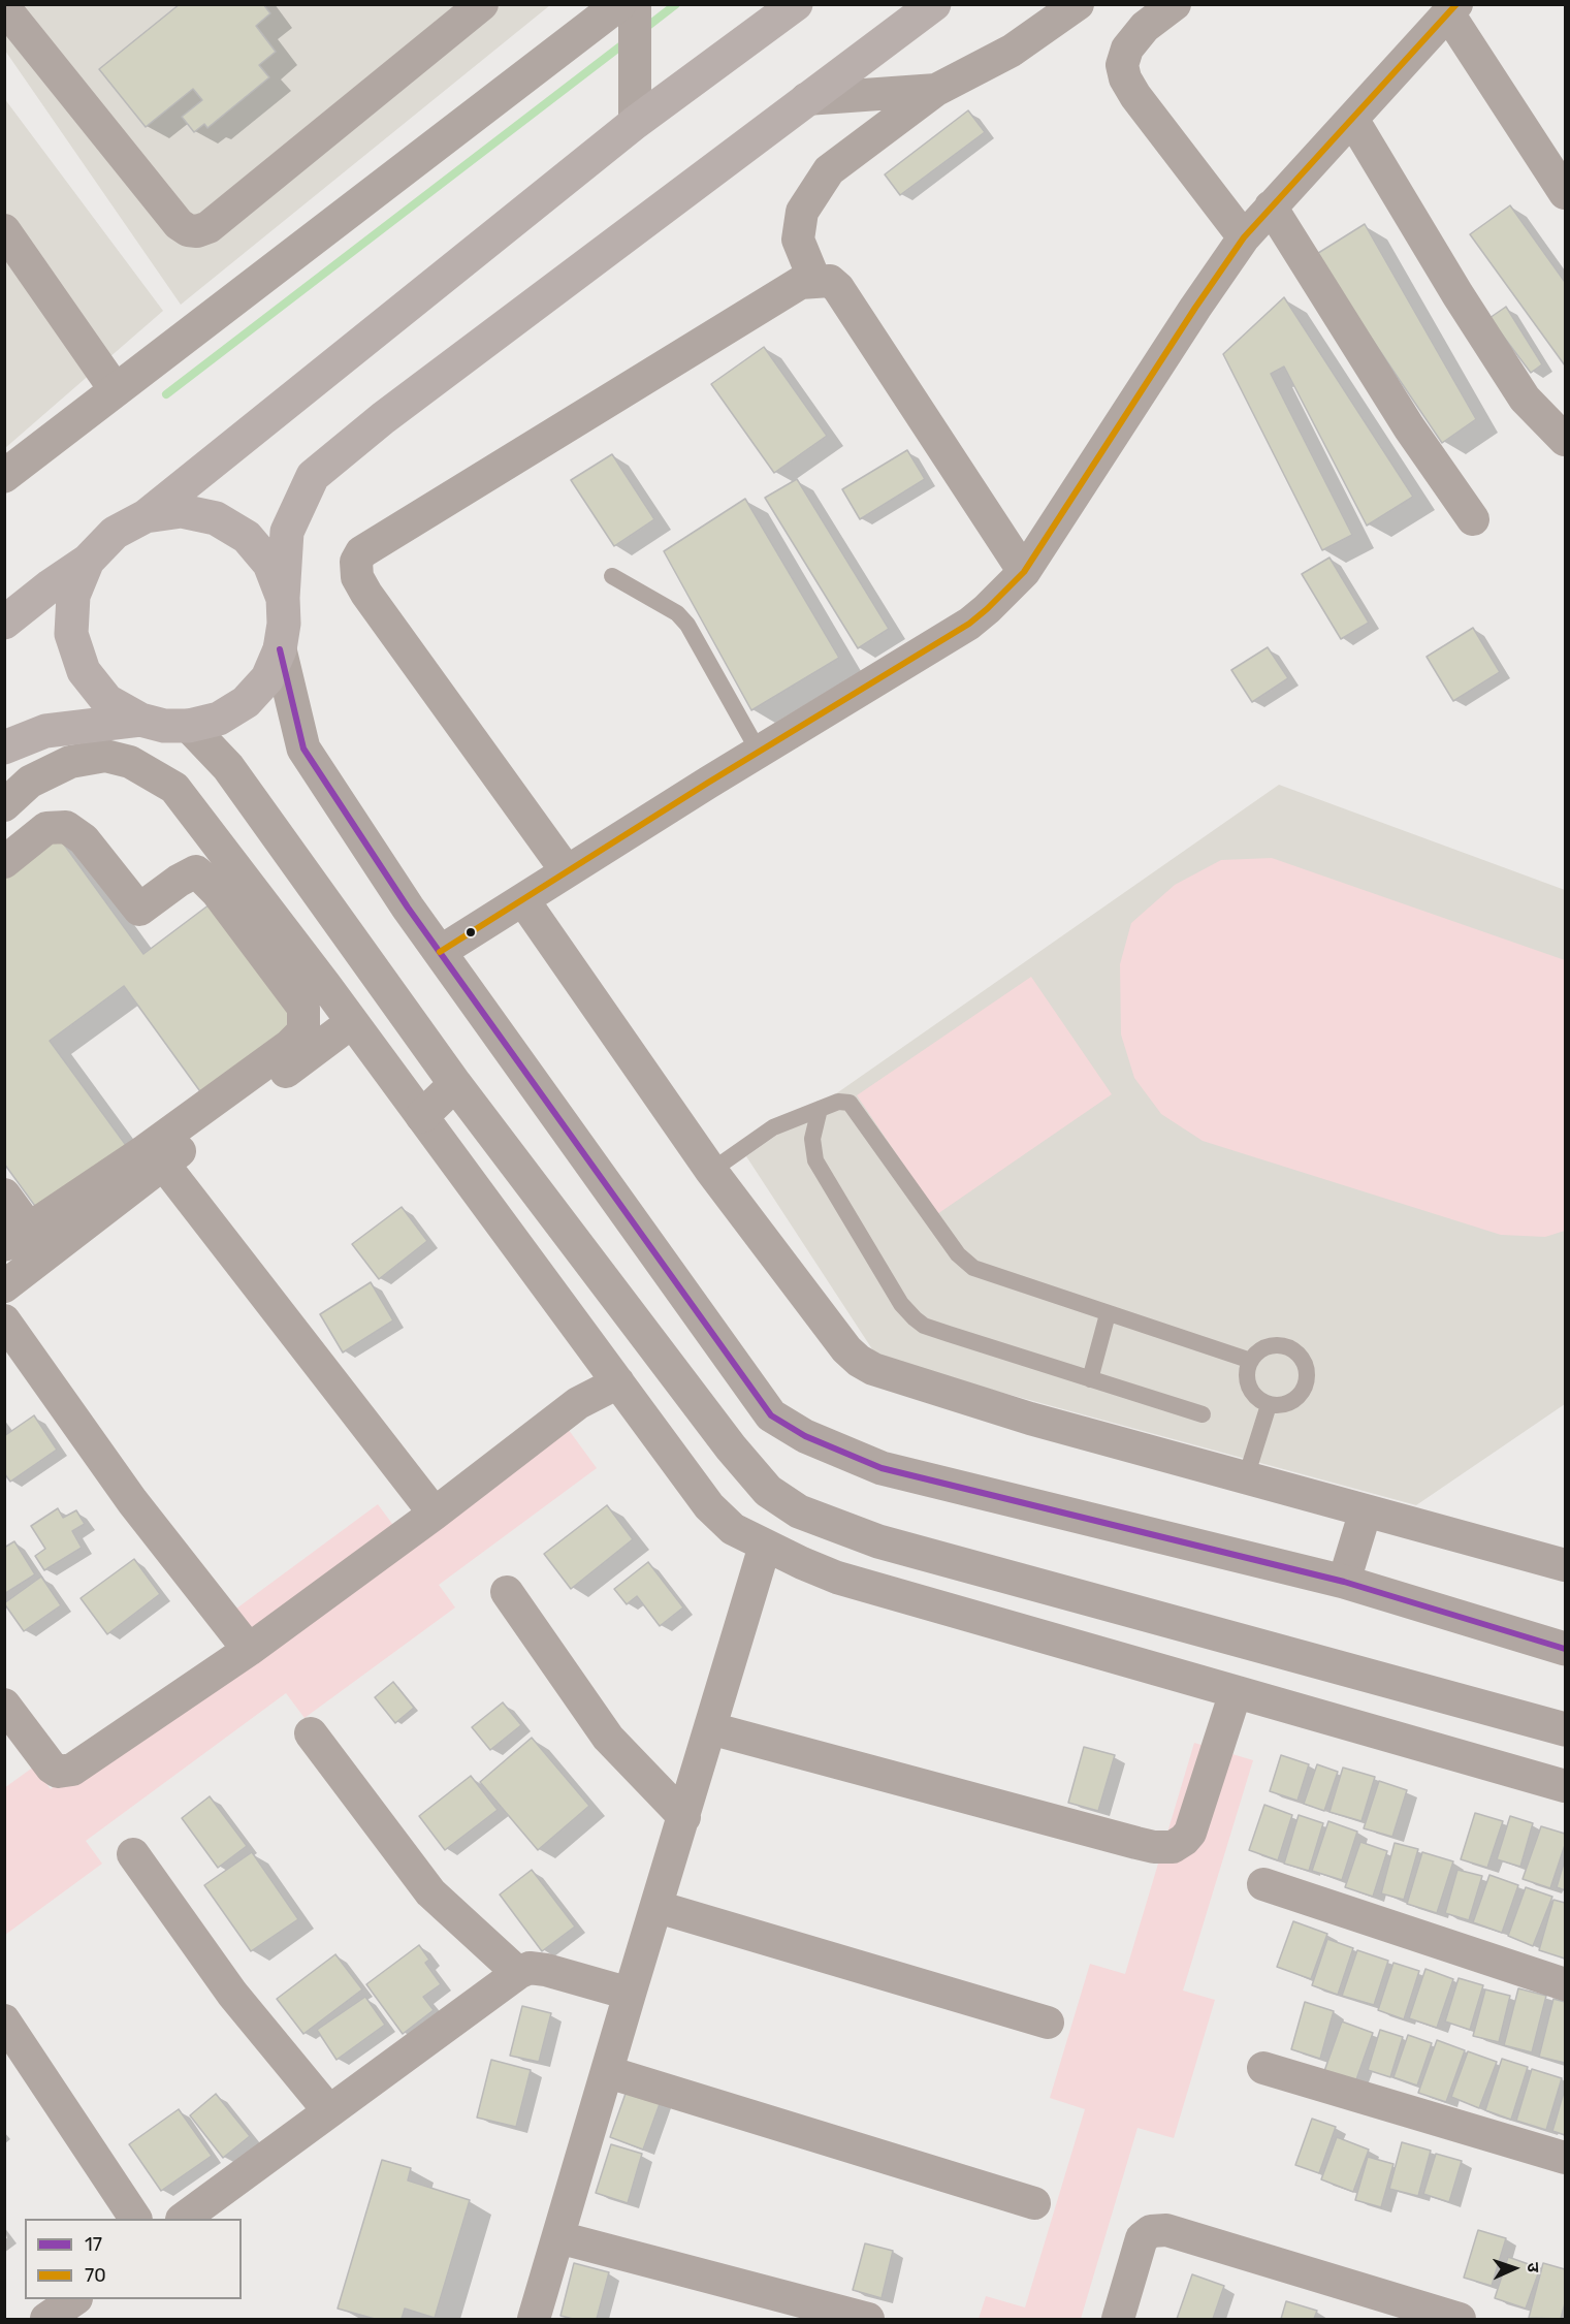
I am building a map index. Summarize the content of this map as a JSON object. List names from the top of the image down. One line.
{"lines":["transit line 70","transit line 17"],"legend":["17","70"],"north":"right"}
